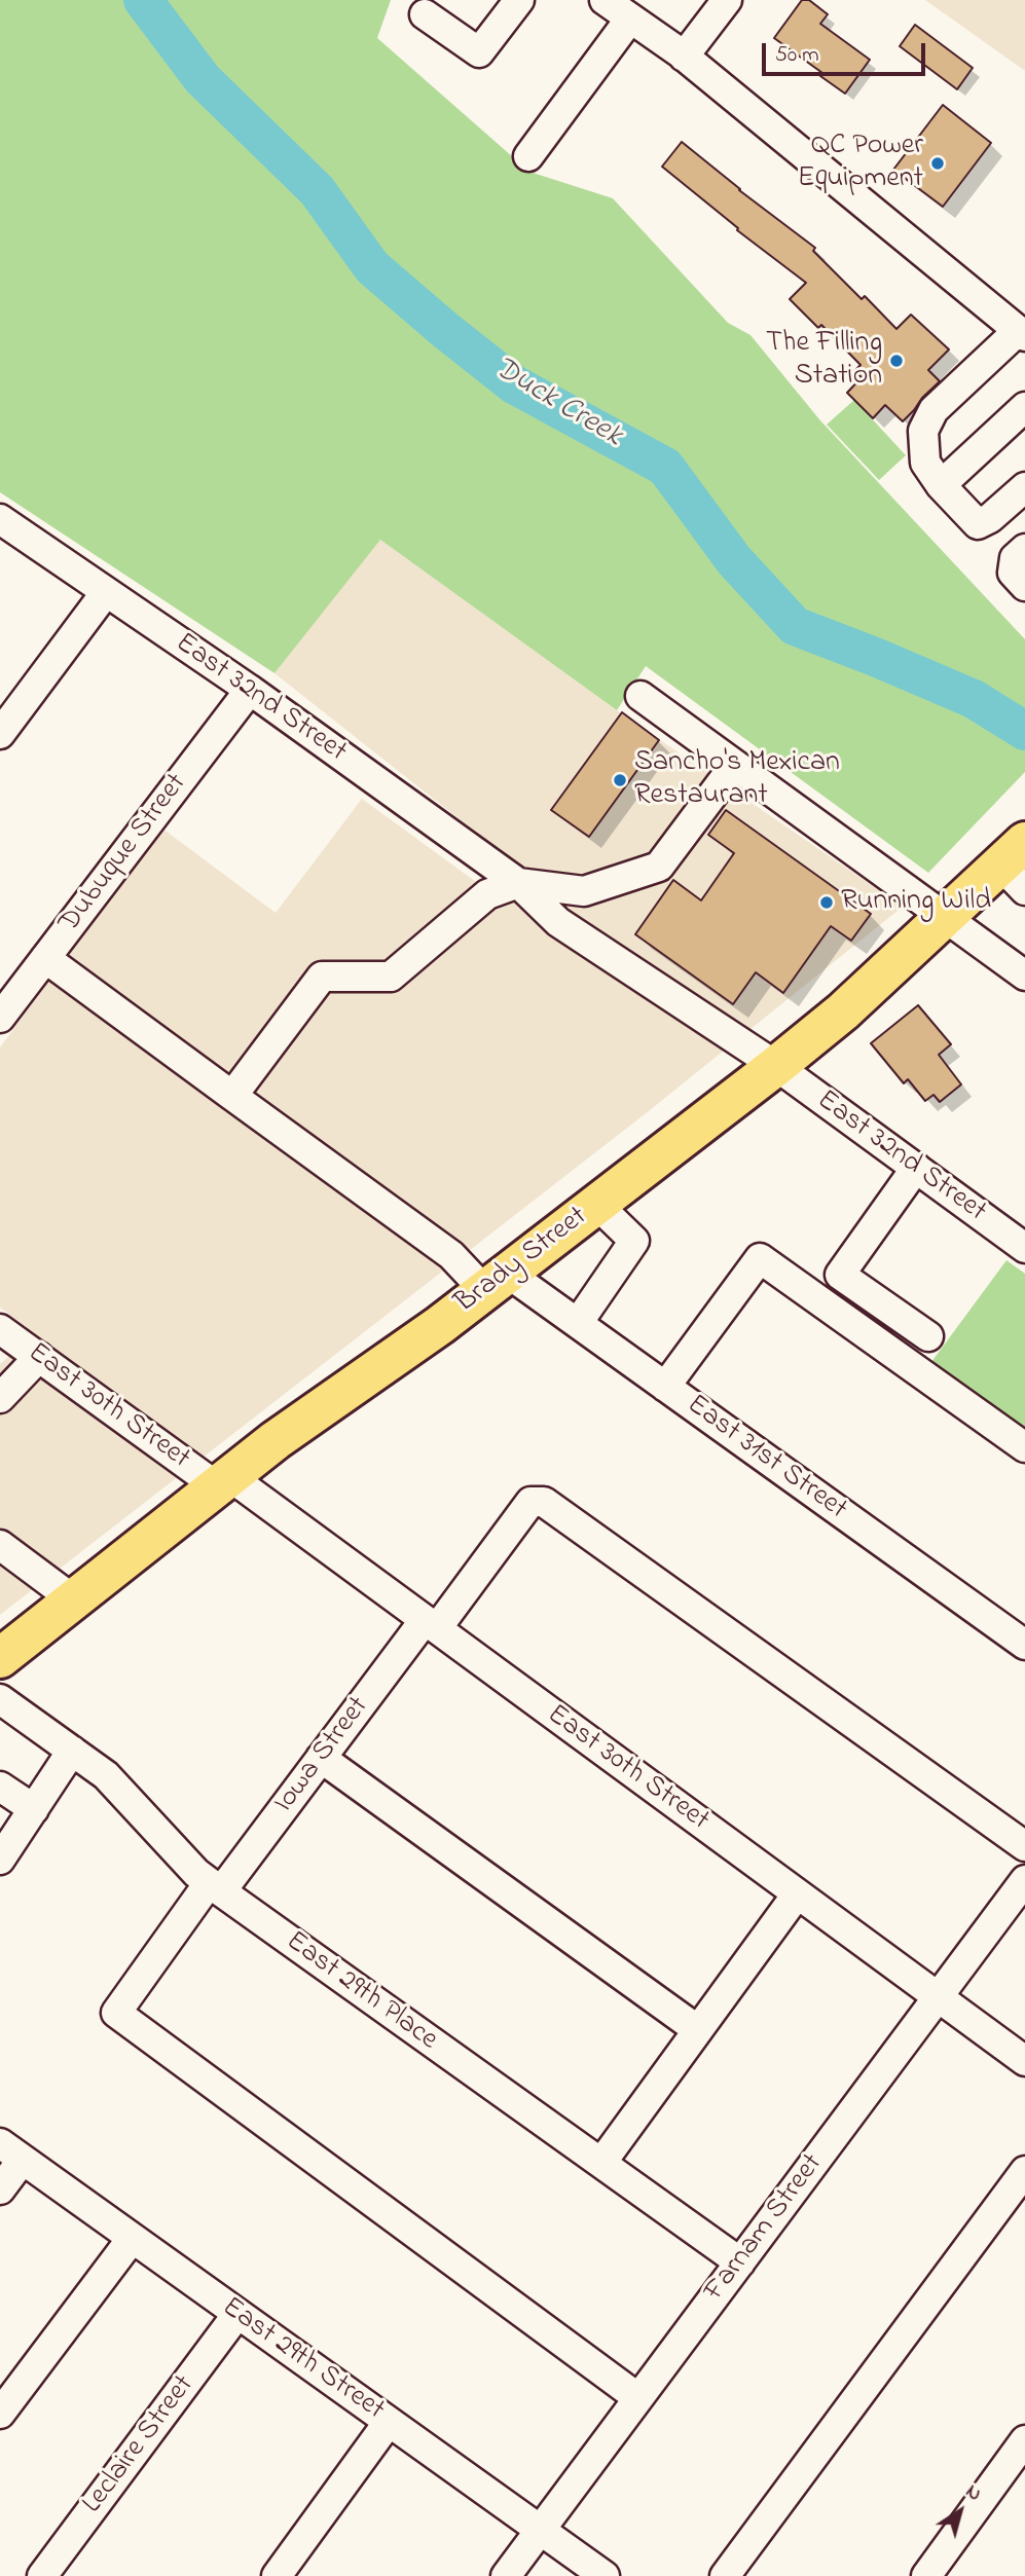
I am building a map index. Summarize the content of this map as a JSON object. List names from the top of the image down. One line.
{"streets":{"highway":["Brady Street"],"street":["East 32nd Street","Dubuque Street","East 30th Street","East 31st Street","Iowa Street","East 29th Place","Farnam Street","East 29th Street","Leclaire Street"]},"crossings":[["East 32nd Street","Dubuque Street"],["East 32nd Street","Brady Street"],["Dubuque Street","East 31st Street"],["Brady Street","East 30th Street"],["Brady Street","East 31st Street"],["East 30th Street","Iowa Street"],["East 30th Street","Farnam Street"],["Iowa Street","East 29th Place"],["Iowa Street","Farnam Street"],["East 29th Place","Farnam Street"],["Farnam Street","East 29th Street"],["East 29th Street","Leclaire Street"]],"water":["Duck Creek"],"places":["QC Power Equipment","The Filling Station","Sancho's Mexican Restaurant","Running Wild"],"scale_bar":"50 m","north":"top right"}
